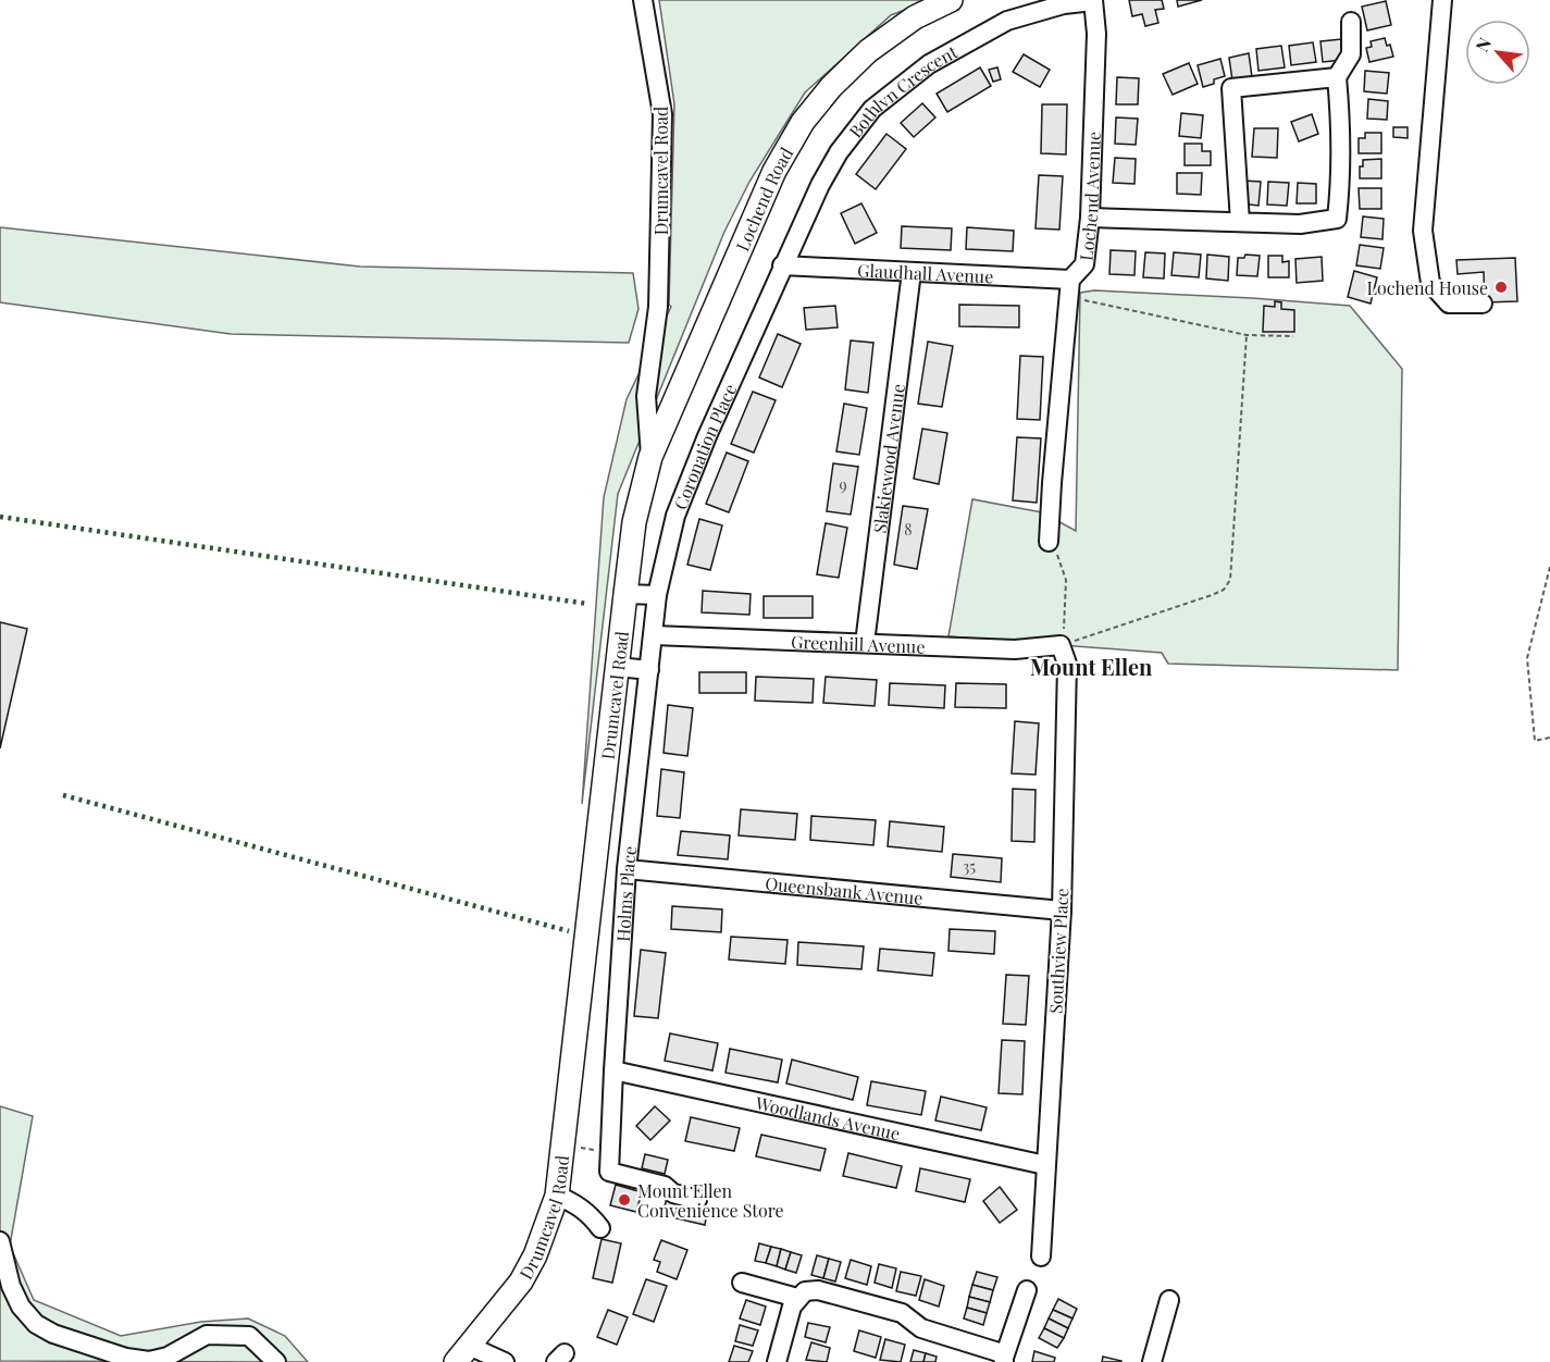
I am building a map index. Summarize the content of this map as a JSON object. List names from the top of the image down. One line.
{"streets":{"main road":["Drumcavel Road","Lochend Road"],"street":["Bothlyn Crescent","Lochend Avenue","Glaudhall Avenue","Coronation Place","Slakiewood Avenue","Greenhill Avenue","Queensbank Avenue","Holms Place","Southview Place","Woodlands Avenue"]},"crossings":[["Bothlyn Crescent","Lochend Avenue"],["Bothlyn Crescent","Glaudhall Avenue"],["Bothlyn Crescent","Coronation Place"],["Drumcavel Road","Lochend Road"],["Lochend Avenue","Glaudhall Avenue"],["Glaudhall Avenue","Coronation Place"],["Glaudhall Avenue","Slakiewood Avenue"],["Coronation Place","Greenhill Avenue"],["Coronation Place","Holms Place"],["Slakiewood Avenue","Greenhill Avenue"],["Greenhill Avenue","Holms Place"],["Greenhill Avenue","Southview Place"],["Queensbank Avenue","Holms Place"],["Queensbank Avenue","Southview Place"],["Holms Place","Woodlands Avenue"],["Southview Place","Woodlands Avenue"]],"districts":["Mount Ellen"],"places":["Lochend House","Mount Ellen Convenience Store"],"house_numbers":["9","8","35"],"north":"top left"}
